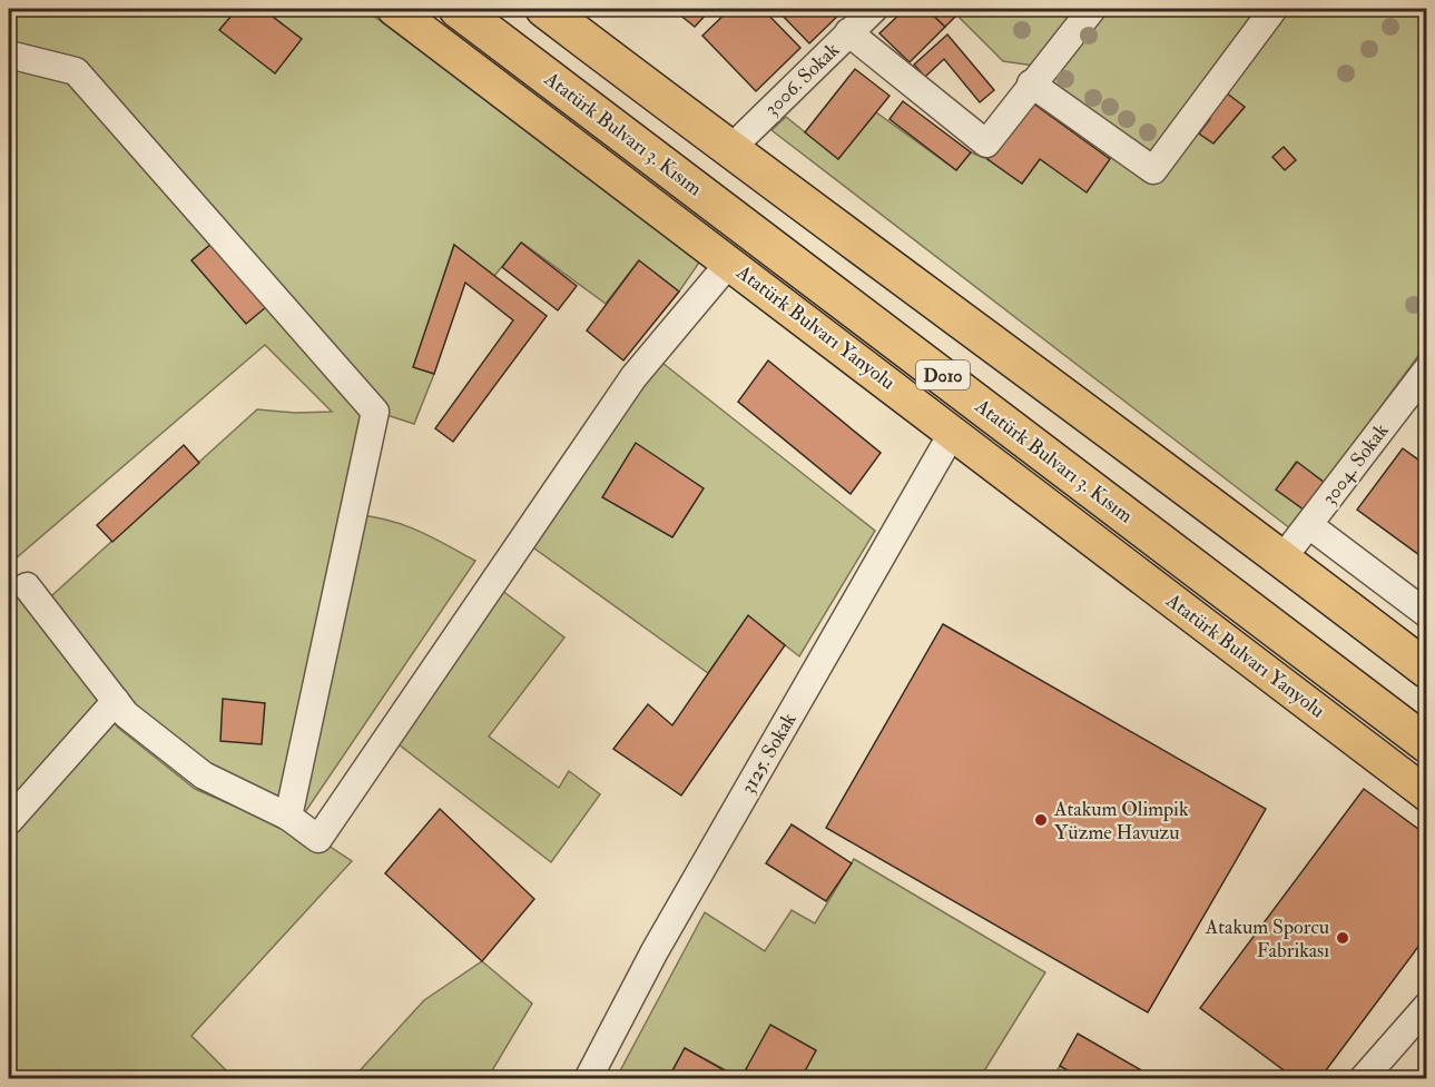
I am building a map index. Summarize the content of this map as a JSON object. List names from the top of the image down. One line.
{"streets":{"highway":["Atatürk Bulvarı 3. Kısım","D010"],"main road":["Atatürk Bulvarı Yanyolu"],"street":["3006. Sokak","3004. Sokak","3125. Sokak"]},"crossings":[["3006. Sokak","D010"],["Atatürk Bulvarı Yanyolu","3125. Sokak"],["D010","3004. Sokak"]],"places":["Atakum Olimpik Yüzme Havuzu","Atakum Sporcu Fabrikası"]}
